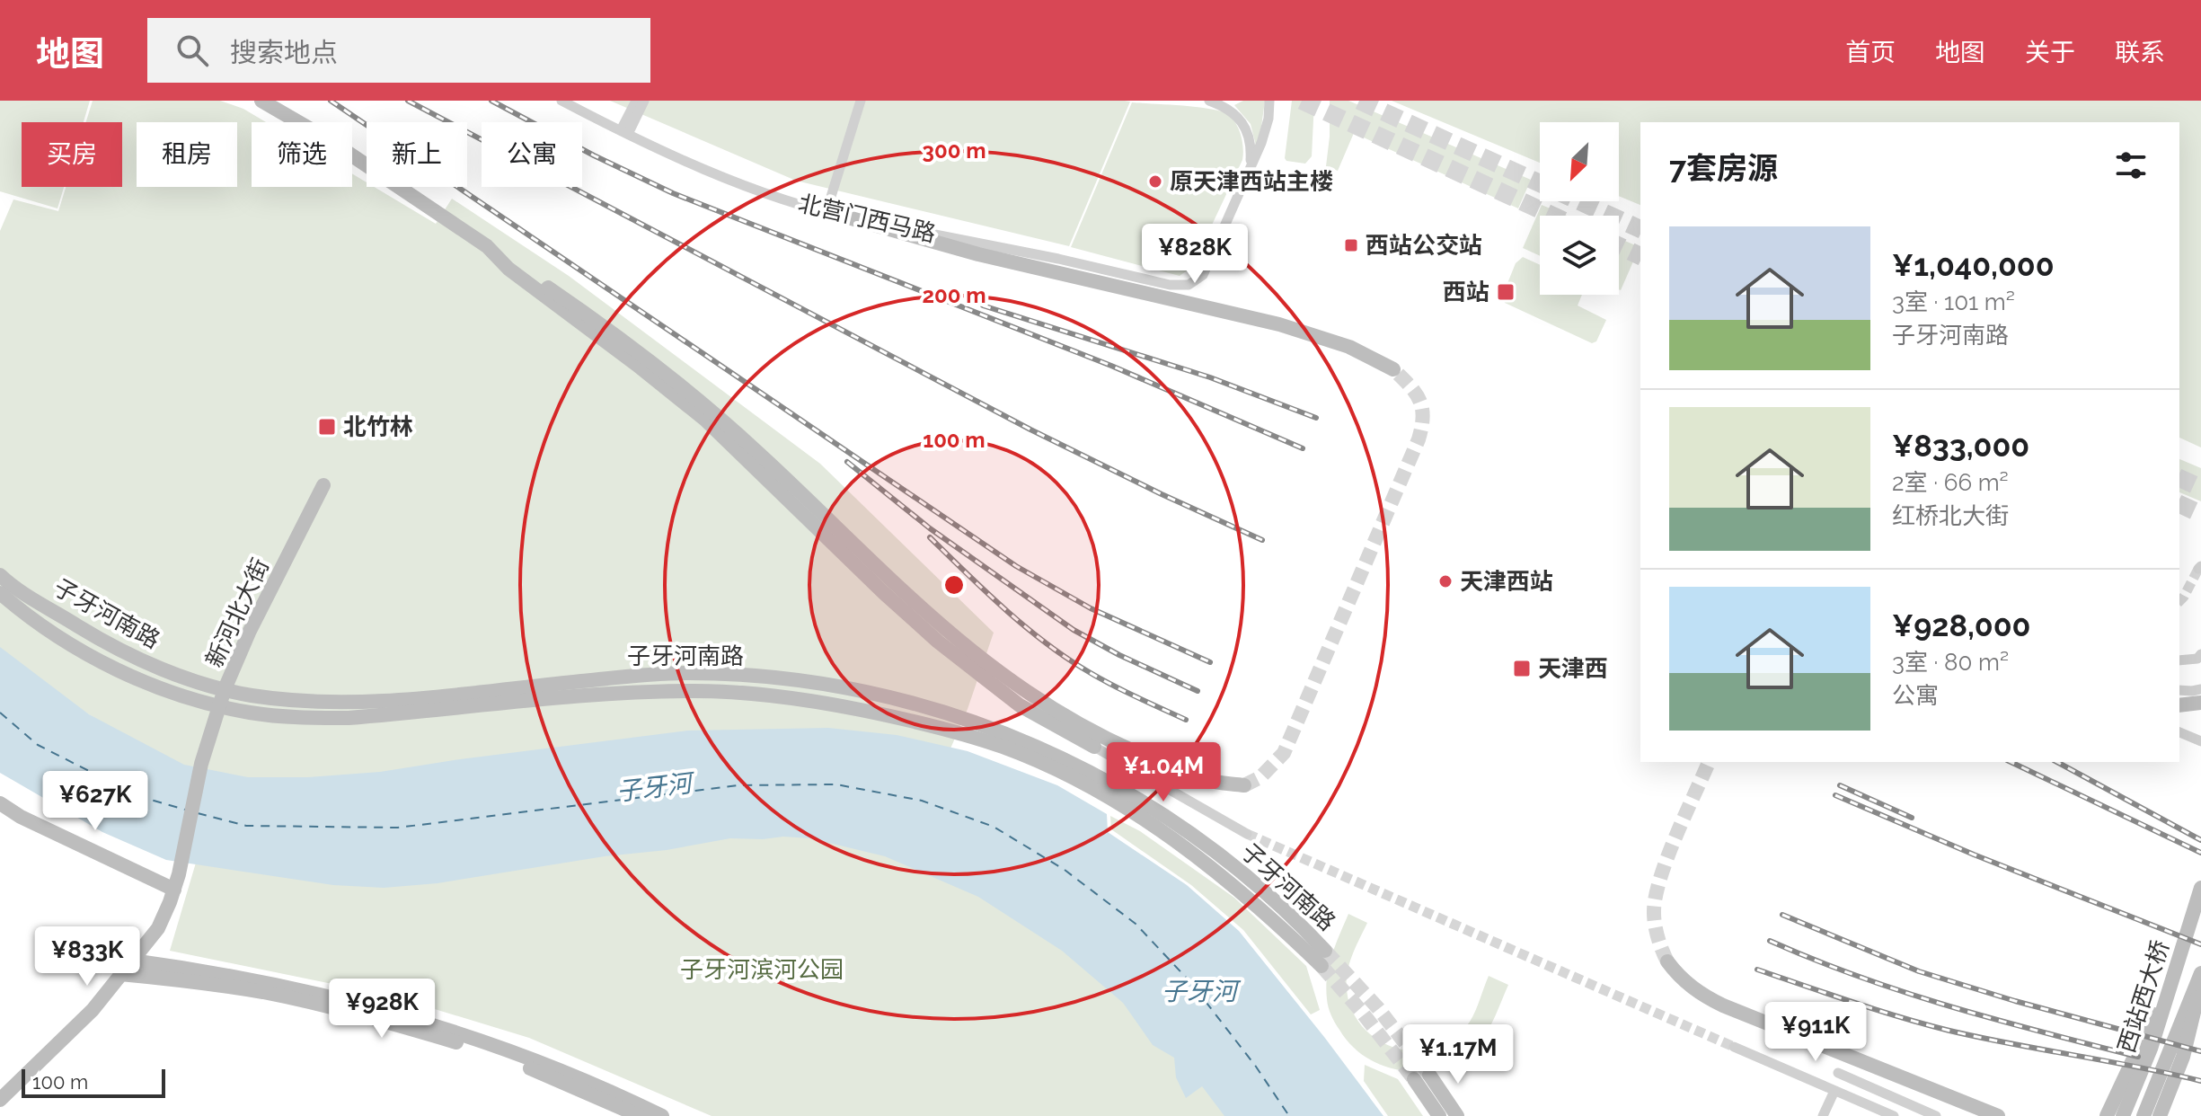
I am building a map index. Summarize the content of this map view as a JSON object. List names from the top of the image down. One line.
{"streets":{"street":["北营门西马路","新河北大街","子牙河南路","西站西大桥"]},"crossings":[["新河北大街","子牙河南路"]],"water":["子牙河"],"parks":["子牙河滨河公园"],"places":{"other":["原天津西站主楼","天津西站"],"transit":["西站公交站","西站","北竹林","天津西"]},"scale_bar":"100 m","north":"bottom left","page":{"header":"地图","search":"搜索地点","nav":["首页","地图","关于","联系"],"chip":["买房","租房","筛选","新上","公寓"],"heading":"7套房源","list":[{"name":"¥1,040,000","note":"3室 · 101 m² · 子牙河南路"},{"name":"¥833,000","note":"2室 · 66 m² · 红桥北大街"},{"name":"¥928,000","note":"3室 · 80 m² · 公寓"}],"price":["¥828K","¥1.04M","¥627K","¥833K","¥928K","¥911K","¥1.17M"],"scale":"100 m"},"rings":["300 m","200 m","100 m"]}
